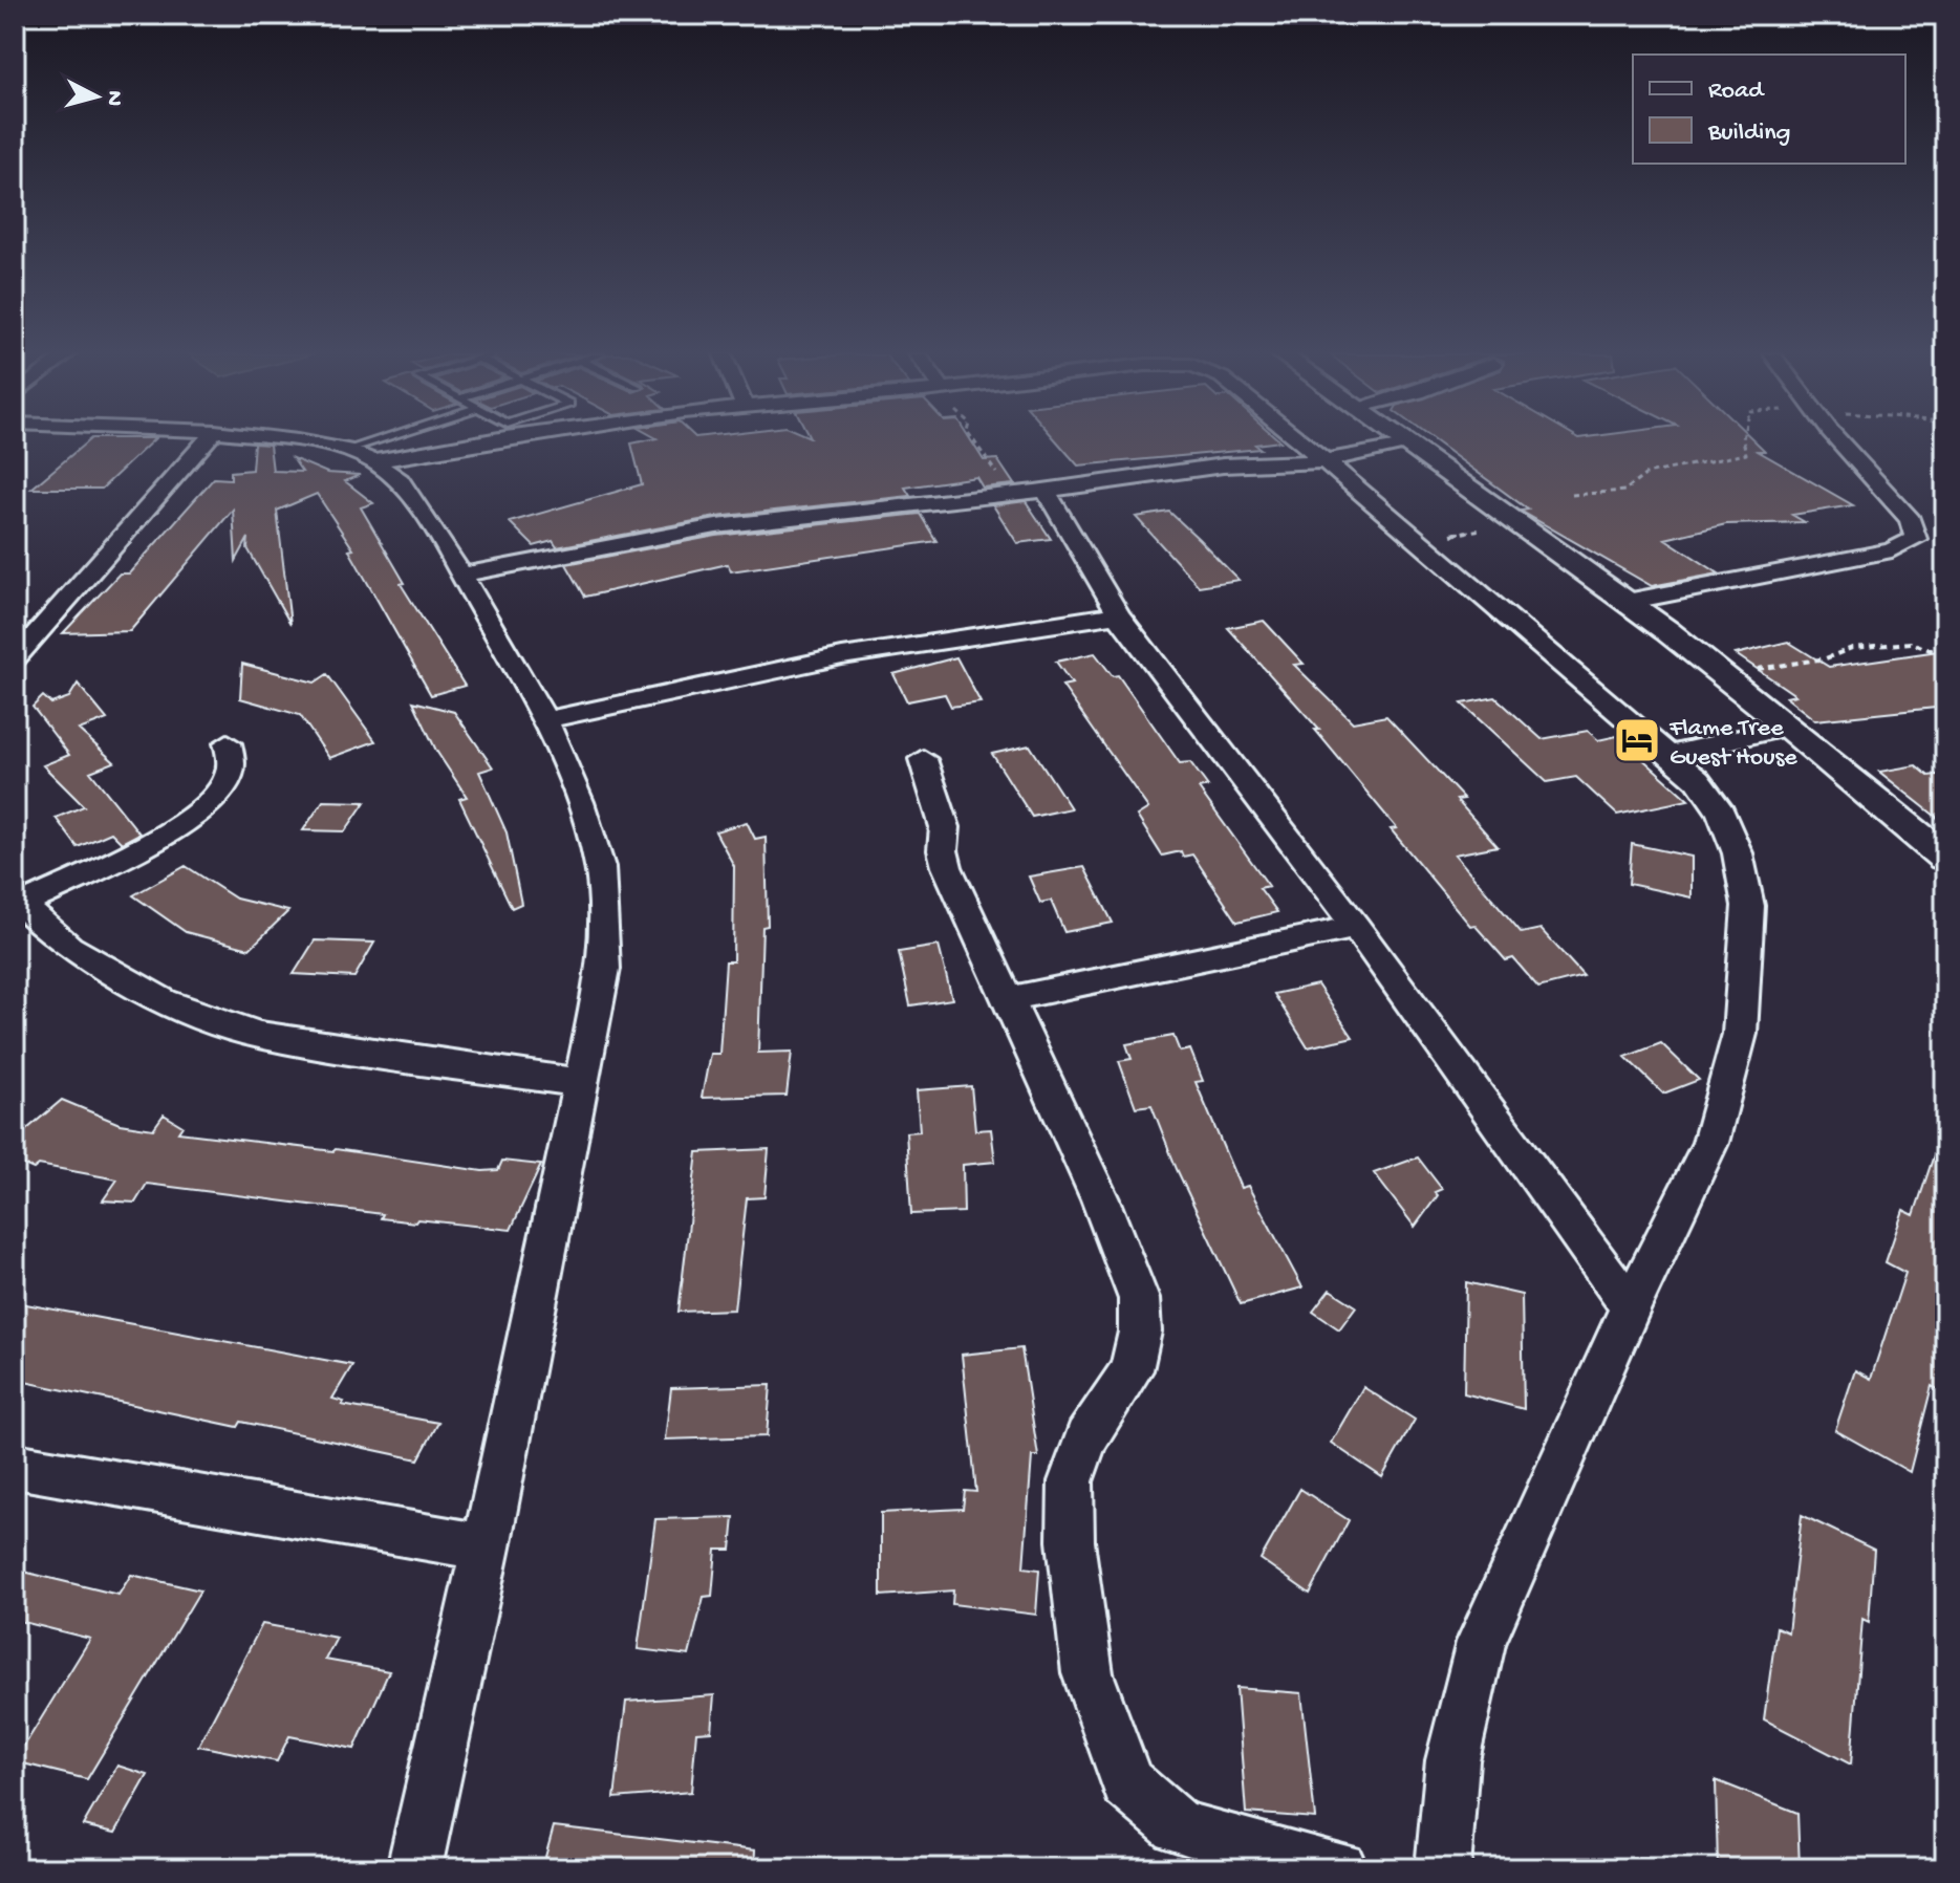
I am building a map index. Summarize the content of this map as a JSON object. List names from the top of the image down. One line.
{"places":{"hotel":["Flame Tree Guest House"]},"legend":["Road","Building"],"north":"right"}
